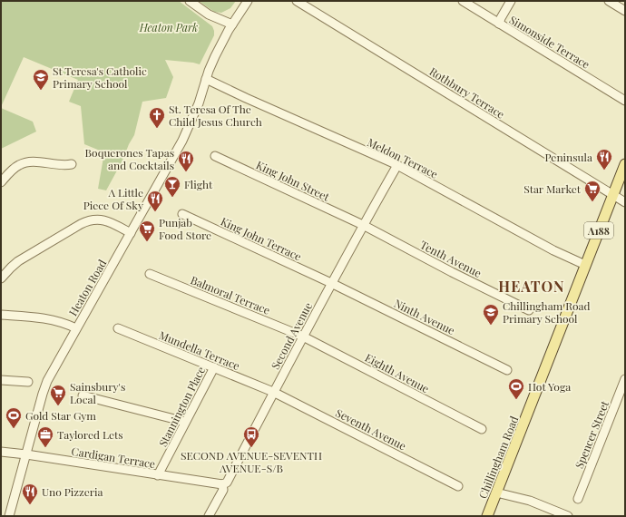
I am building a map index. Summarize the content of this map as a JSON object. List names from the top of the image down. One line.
{"streets":{"main road":["A188","Chillingham Road"],"street":["Simonside Terrace","Rothbury Terrace","Meldon Terrace","King John Street","King John Terrace","Tenth Avenue","Heaton Road","Balmoral Terrace","Ninth Avenue","Second Avenue","Mundella Terrace","Eighth Avenue","Stannington Place","Seventh Avenue","Spencer Street","Cardigan Terrace"]},"crossings":[["Rothbury Terrace","Chillingham Road"],["Meldon Terrace","Heaton Road"],["Meldon Terrace","Second Avenue"],["Meldon Terrace","Chillingham Road"],["King John Street","Tenth Avenue"],["King John Street","Second Avenue"],["King John Terrace","Ninth Avenue"],["King John Terrace","Second Avenue"],["Tenth Avenue","Second Avenue"],["Heaton Road","Cardigan Terrace"],["Balmoral Terrace","Second Avenue"],["Balmoral Terrace","Eighth Avenue"],["Ninth Avenue","Second Avenue"],["Second Avenue","Mundella Terrace"],["Second Avenue","Eighth Avenue"],["Second Avenue","Seventh Avenue"],["Second Avenue","Cardigan Terrace"],["Mundella Terrace","Stannington Place"],["Mundella Terrace","Seventh Avenue"],["Stannington Place","Cardigan Terrace"]],"districts":["HEATON"],"parks":["Heaton Park"],"places":{"school or university":["St Teresa's Catholic Primary School","Chillingham Road Primary School"],"church":["St. Teresa Of The Child Jesus Church"],"restaurant":["Peninsula","Boquerones Tapas and Cocktails","A Little Piece Of Sky","Uno Pizzeria"],"bar":["Flight"],"supermarket":["Star Market","Punjab Food Store","Sainsbury's Local"],"sports":["Hot Yoga","Gold Star Gym"],"office":["Taylored Lets"],"bus stop":["SECOND AVENUE-SEVENTH AVENUE-S/B"]}}
